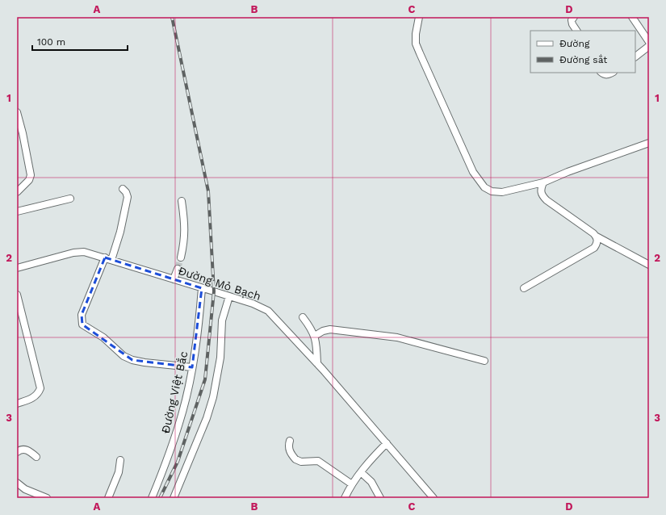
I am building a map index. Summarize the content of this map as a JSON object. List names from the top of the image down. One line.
{"streets":{"street":["Đường Mỏ Bạch","Đường Việt Bắc"]},"crossings":[["Đường Mỏ Bạch","Đường Việt Bắc"]],"legend":["Đường","Đường sắt"],"scale_bar":"100 m","grid":{"columns":["A","B","C","D"],"rows":["1","2","3"]}}
